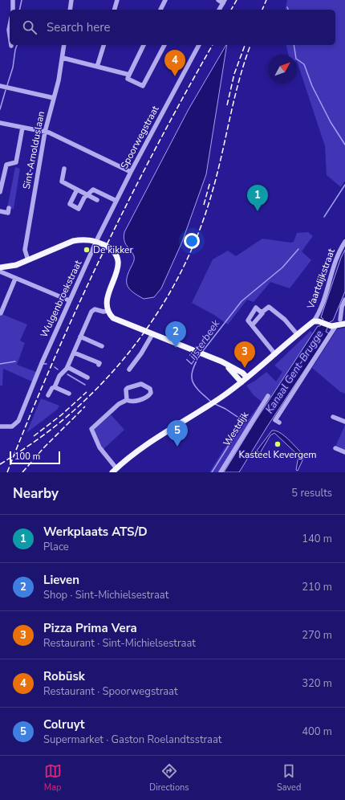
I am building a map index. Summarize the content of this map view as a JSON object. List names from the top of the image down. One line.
{"streets":{"street":["Spoorwegstraat","Sint-Arnolduslaan","Vaartdijkstraat","Wulgenbroekstraat","Westdijk"]},"crossings":[["Spoorwegstraat","Wulgenbroekstraat"]],"water":["Lijsterbeek","Kanaal Gent-Brugge"],"places":["De kikker","Kasteel Kevergem"],"scale_bar":"100 m","north":"top right","page":{"search":"Search here","pins":["4","1","2","3","5"],"scale":"100 m","heading":["Nearby","5 results"],"list":[{"mark":"1","name":"Werkplaats ATS/D","note":"Place","value":"140 m"},{"mark":"2","name":"Lieven","note":"Shop · Sint-Michielsestraat","value":"210 m"},{"mark":"3","name":"Pizza Prima Vera","note":"Restaurant · Sint-Michielsestraat","value":"270 m"},{"mark":"4","name":"Robūsk","note":"Restaurant · Spoorwegstraat","value":"320 m"},{"mark":"5","name":"Colruyt","note":"Supermarket · Gaston Roelandtsstraat","value":"400 m"}],"nav":["Map","Directions","Saved"]}}
